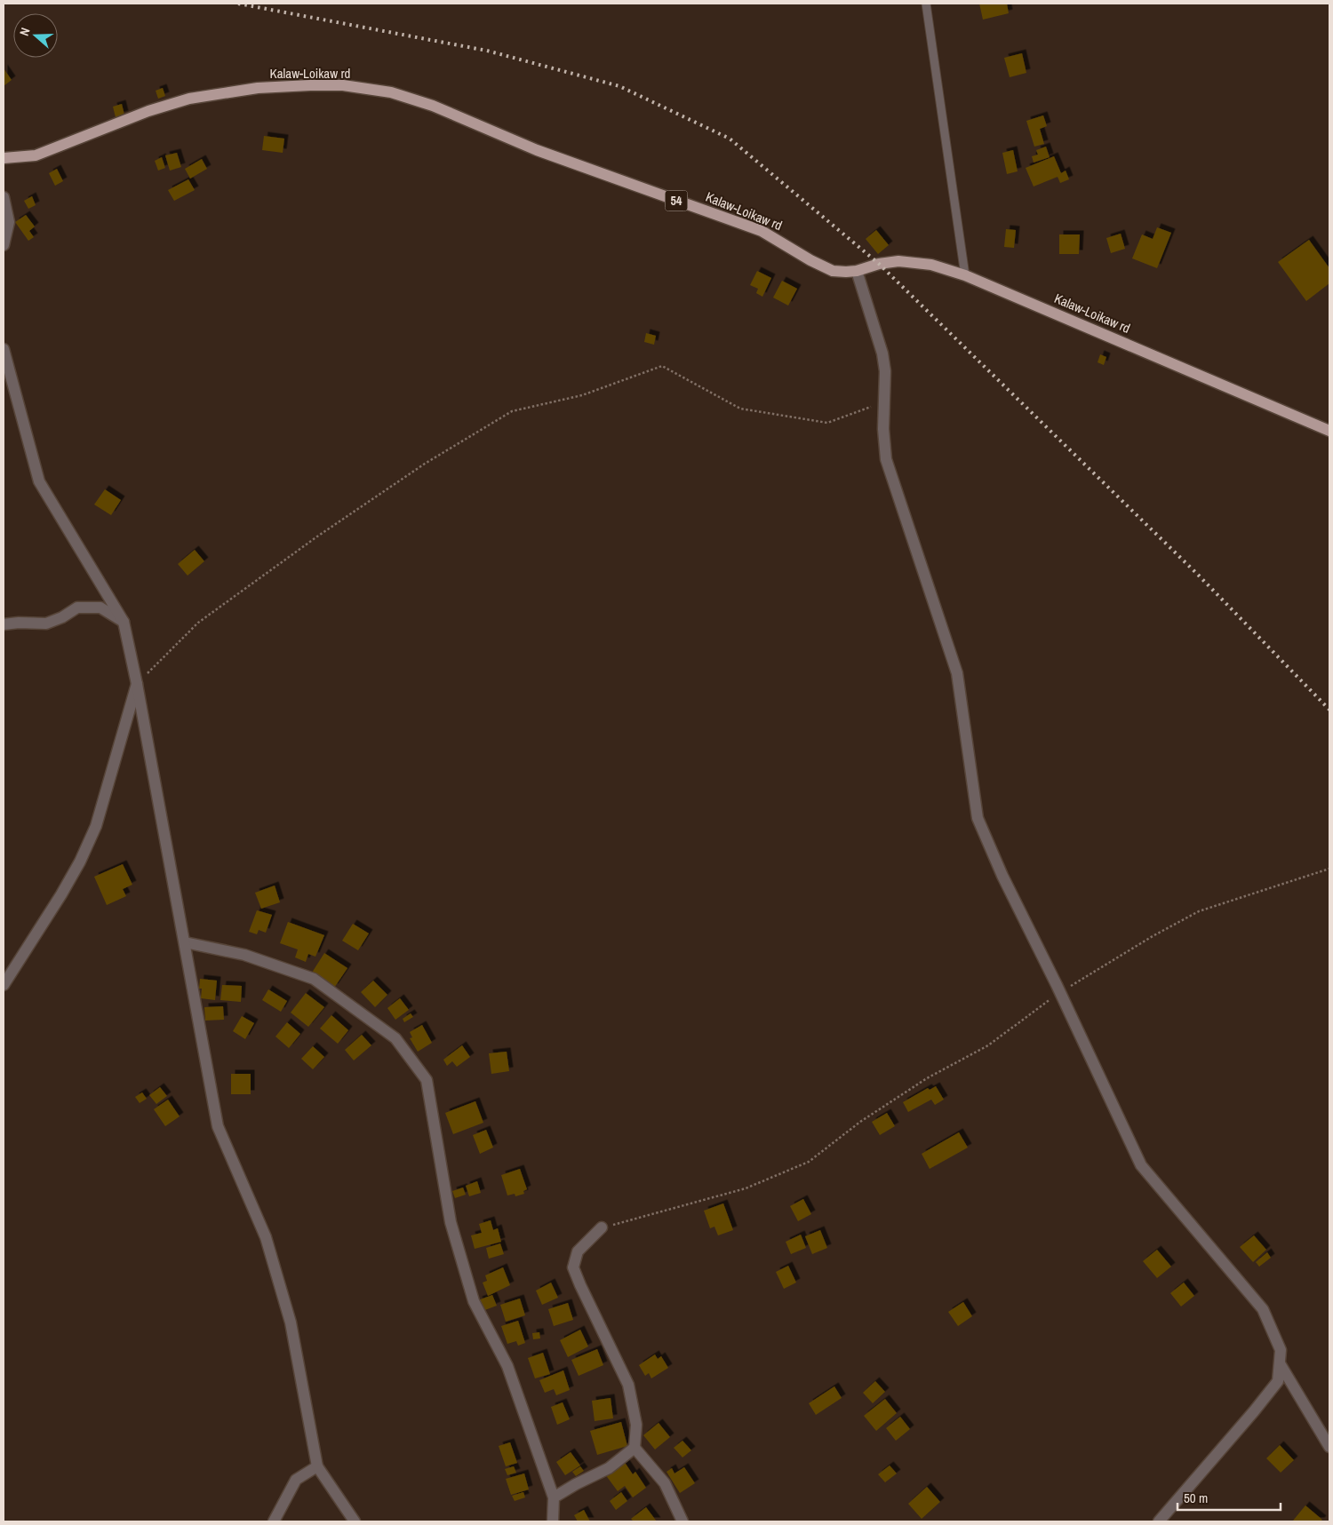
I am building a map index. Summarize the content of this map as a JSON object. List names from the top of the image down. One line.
{"streets":{"main road":["Kalaw-Loikaw rd","54"]},"scale_bar":"50 m","north":"left"}
